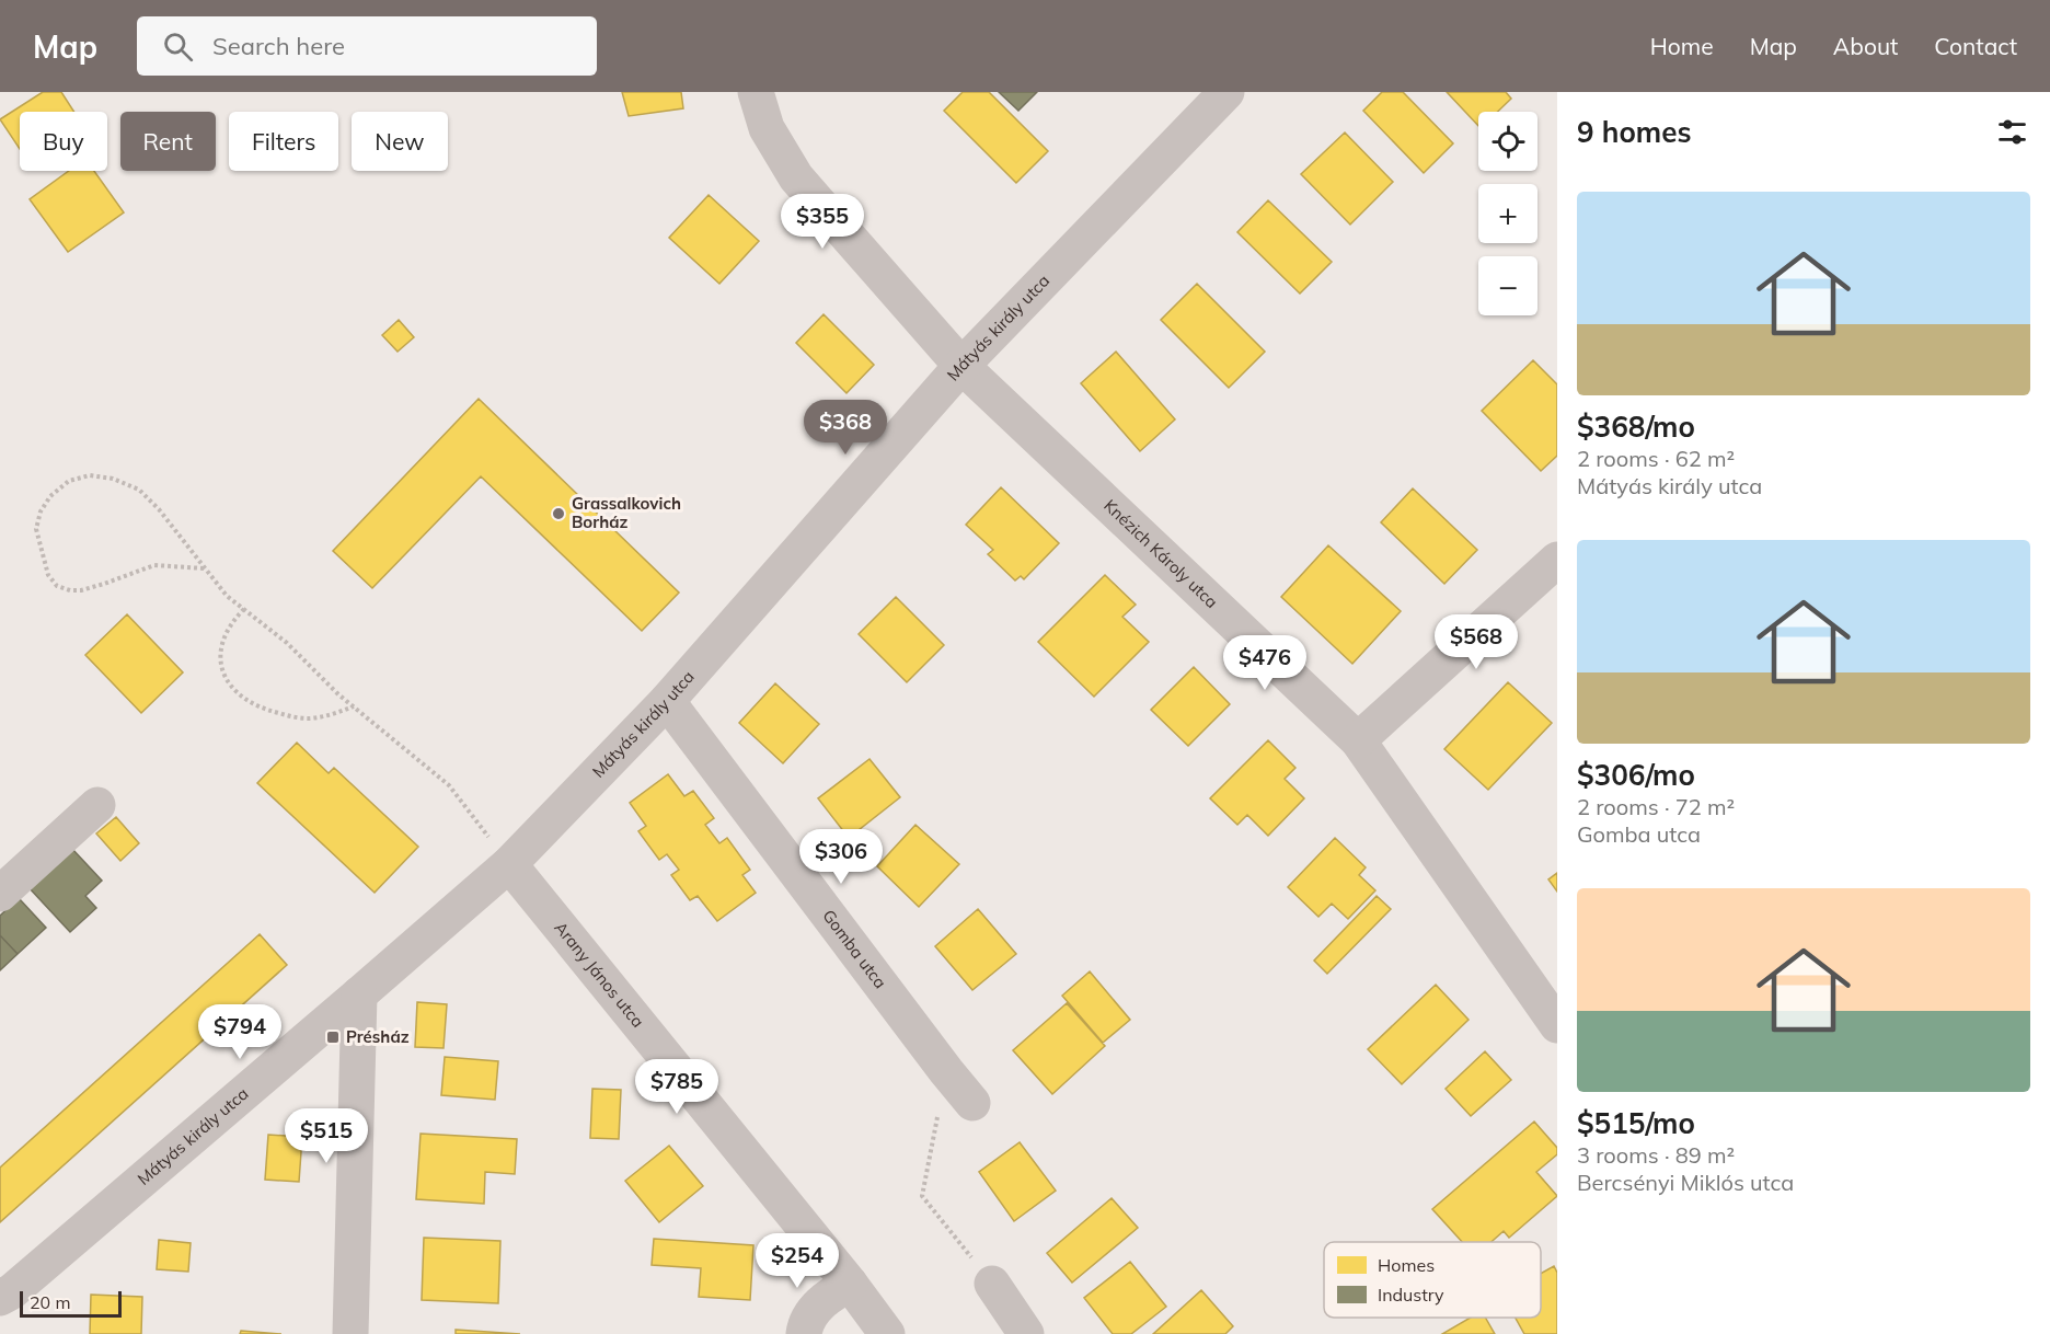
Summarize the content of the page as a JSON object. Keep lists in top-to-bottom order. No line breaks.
{"streets":{"street":["Mátyás király utca","Knézich Károly utca","Gomba utca","Arany János utca"]},"crossings":[["Mátyás király utca","Knézich Károly utca"],["Mátyás király utca","Gomba utca"],["Mátyás király utca","Arany János utca"]],"places":{"other":["Grassalkovich Borház"],"transit":["Présház"]},"legend":["Homes","Industry"],"scale_bar":"20 m","page":{"header":"Map","search":"Search here","nav":["Home","Map","About","Contact"],"heading":"9 homes","map_buttons":["+","−"],"chip":["Buy","Rent","Filters","New"],"list":[{"name":"$368/mo","note":"2 rooms · 62 m² · Mátyás király utca"},{"name":"$306/mo","note":"2 rooms · 72 m² · Gomba utca"},{"name":"$515/mo","note":"3 rooms · 89 m² · Bercsényi Miklós utca"}],"price":["$355","$368","$568","$476","$306","$794","$785","$515","$254"],"scale":"20 m"}}
